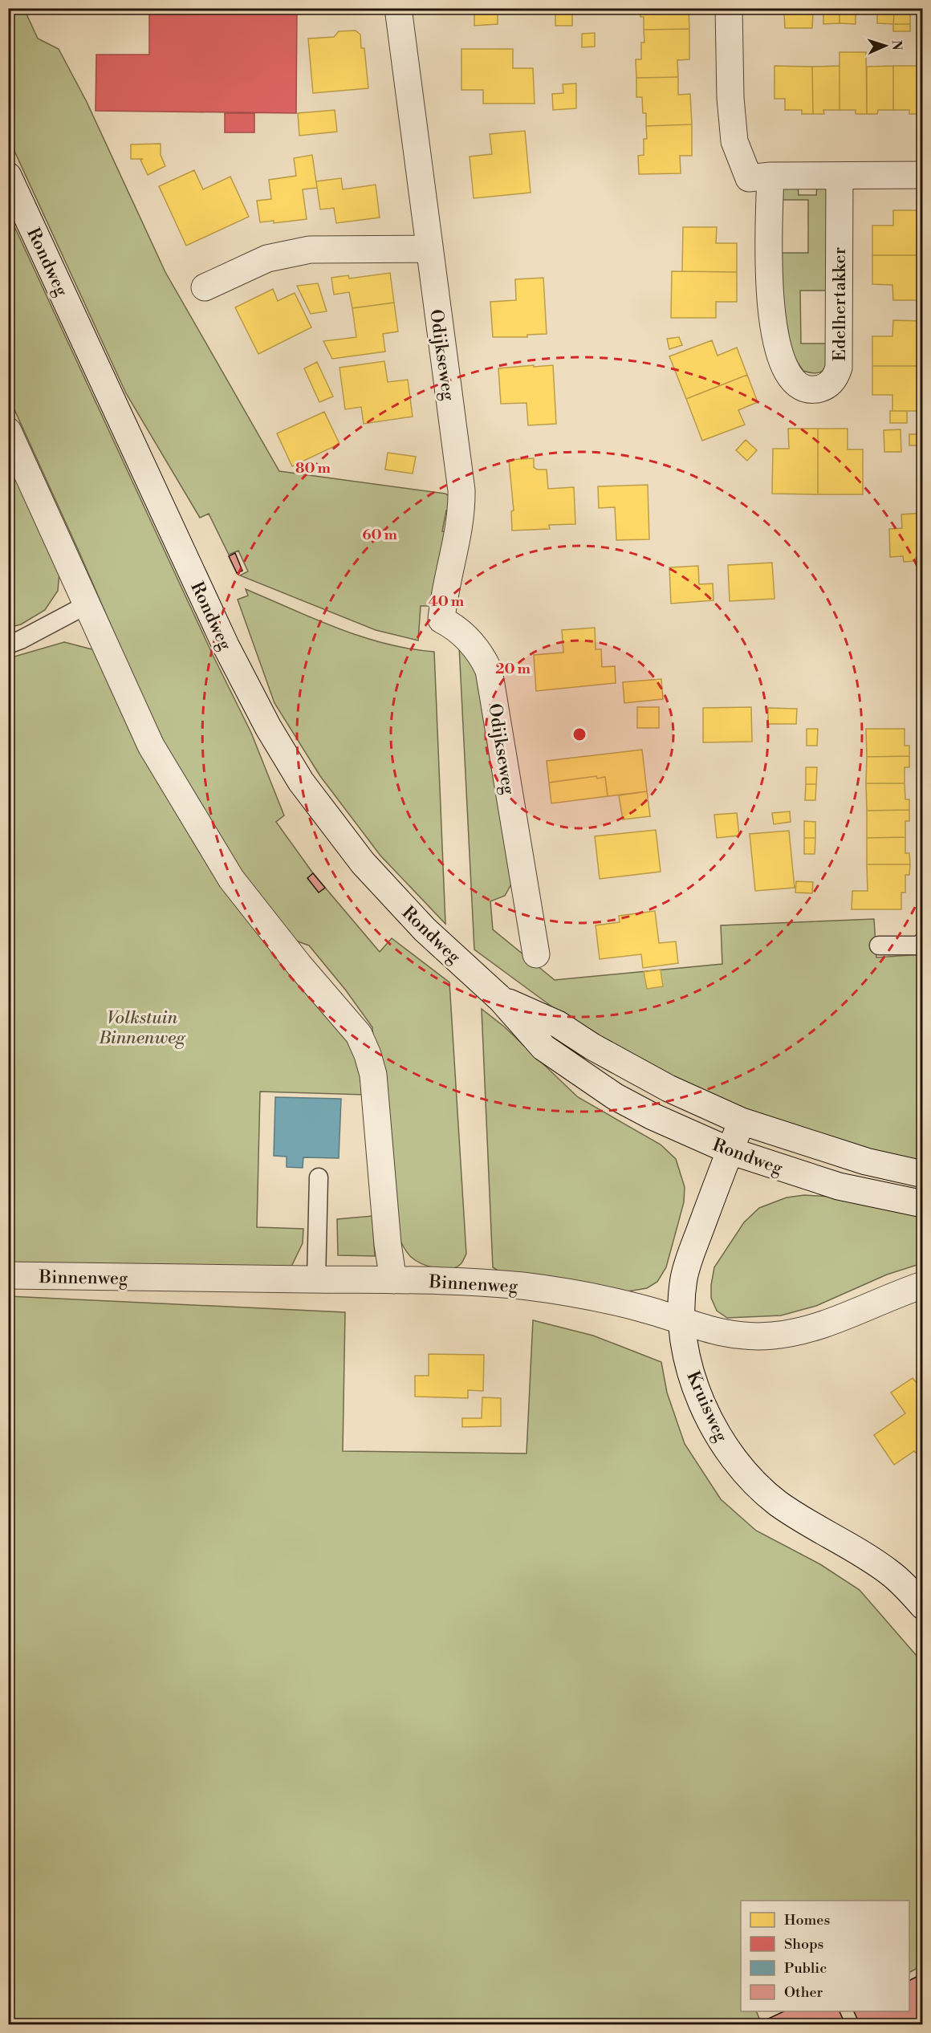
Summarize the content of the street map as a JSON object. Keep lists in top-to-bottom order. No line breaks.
{"streets":{"street":["Rondweg","Edelhertakker","Odijkseweg","Binnenweg","Kruisweg"]},"crossings":[["Rondweg","Kruisweg"],["Binnenweg","Kruisweg"]],"parks":["Volkstuin Binnenweg"],"legend":["Homes","Shops","Public","Other"],"north":"right","rings":["80 m","60 m","40 m","20 m"]}
